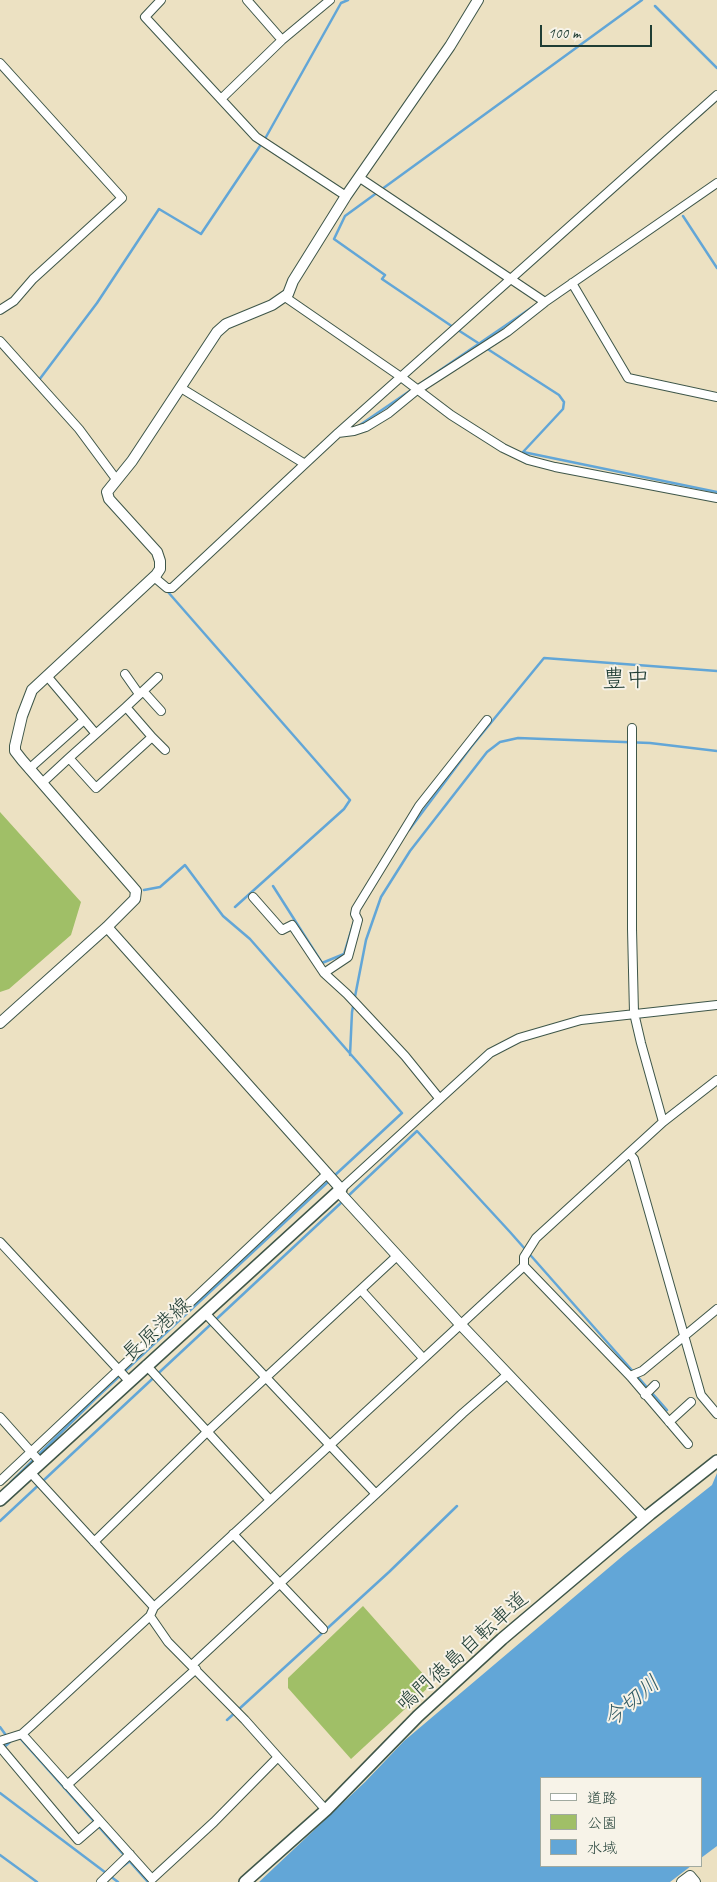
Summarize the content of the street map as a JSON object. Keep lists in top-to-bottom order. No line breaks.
{"streets":{"main road":["長原港線","鳴門徳島自転車道"]},"districts":["豊中"],"water":["今切川"],"legend":["道路","公園","水域"],"scale_bar":"100 m"}
